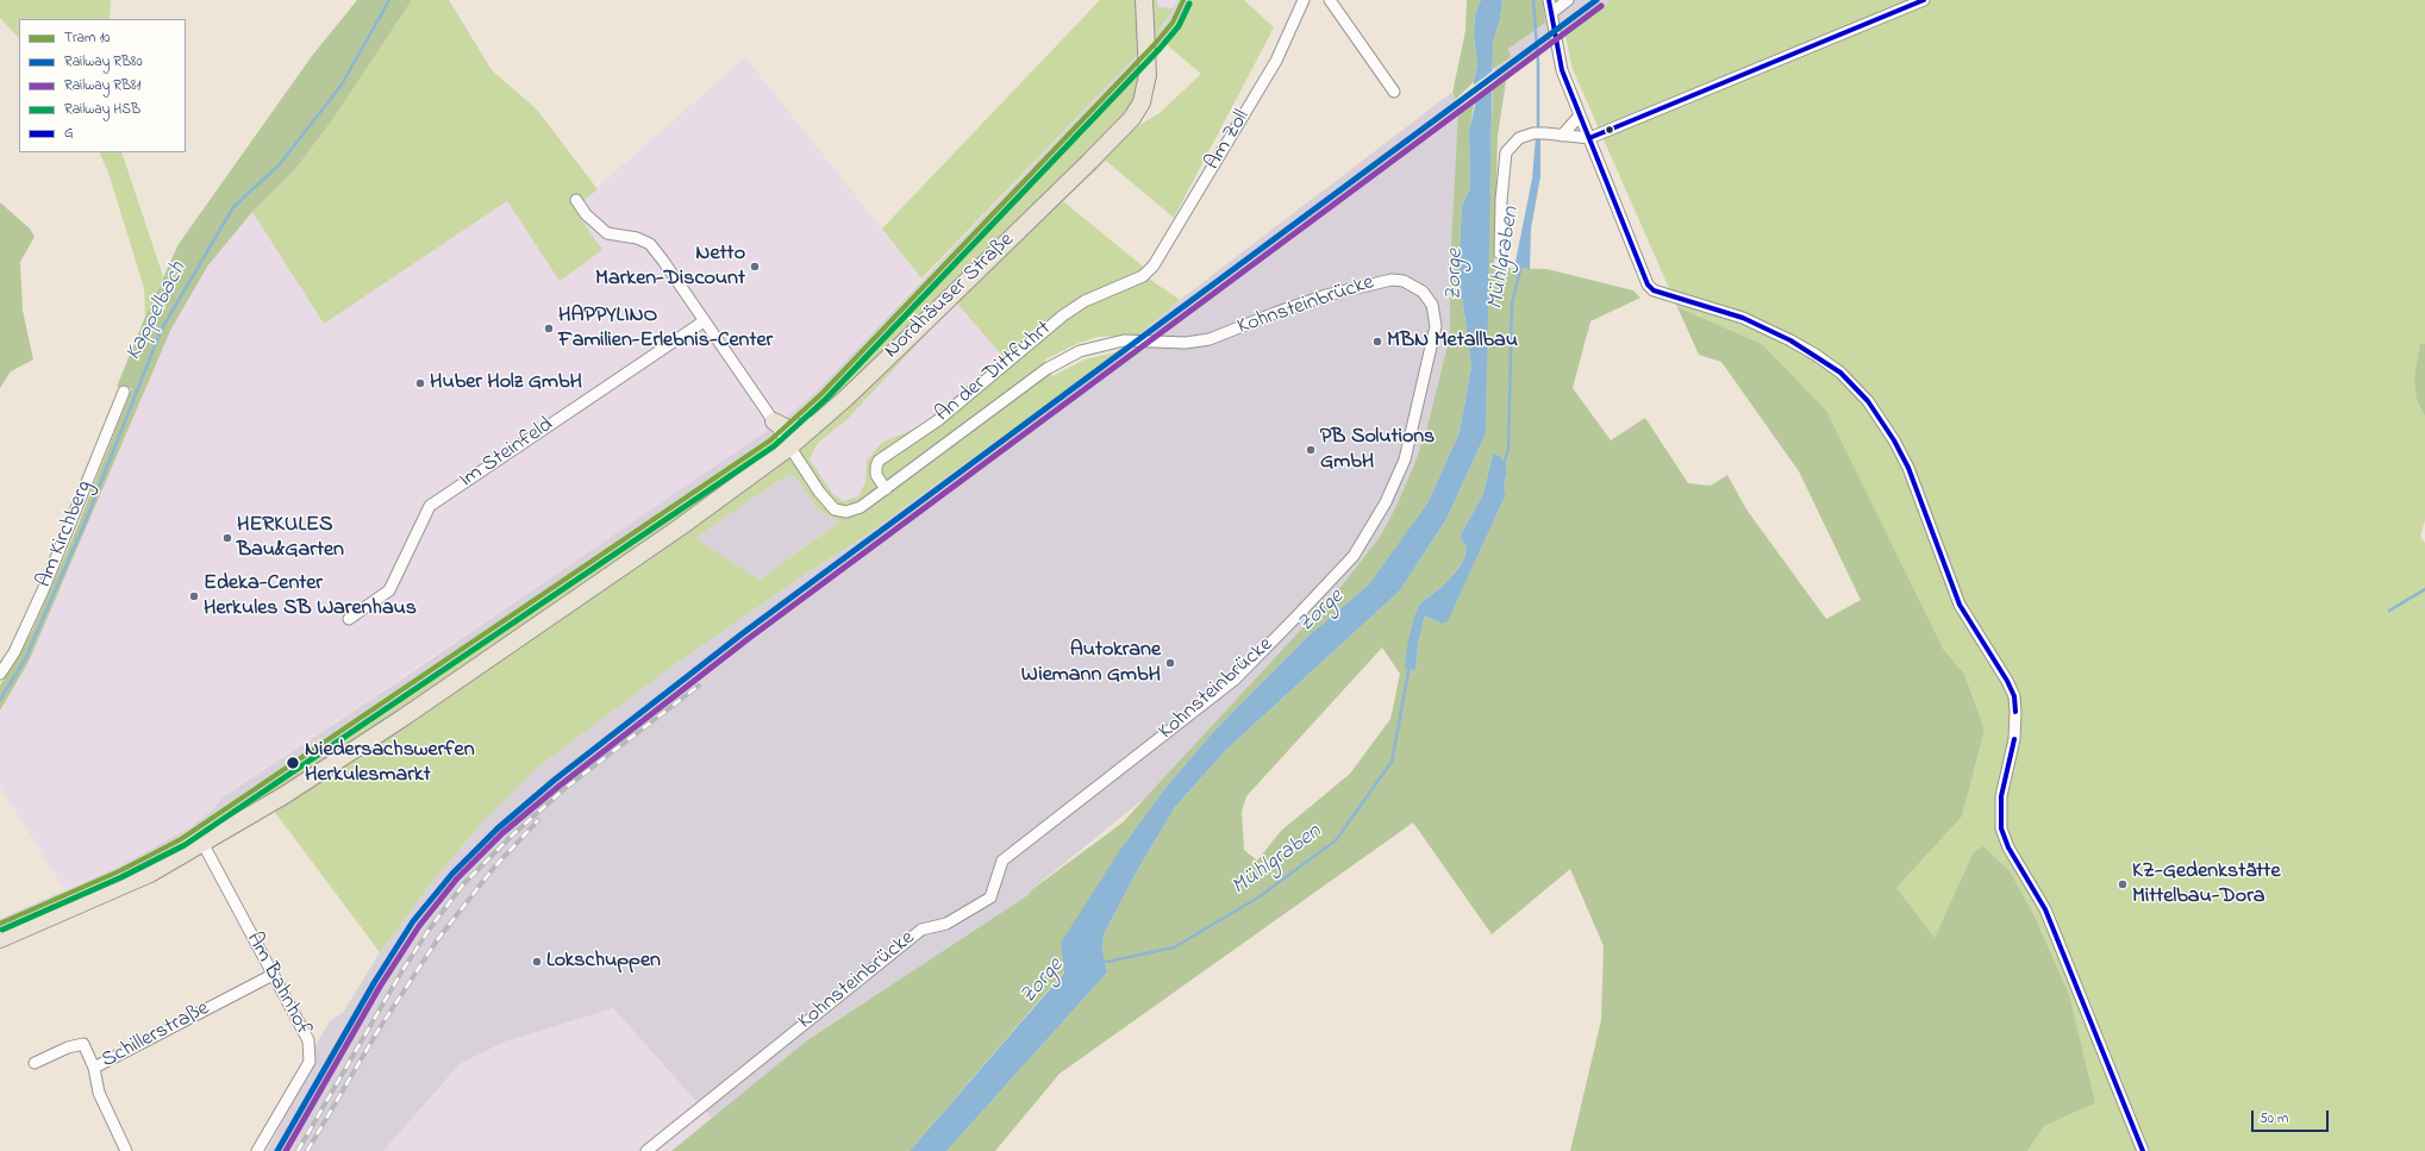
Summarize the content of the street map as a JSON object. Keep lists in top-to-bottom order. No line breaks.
{"streets":{"main road":["Nordhäuser Straße"],"street":["Am Zoll","Kohnsteinbrücke","An der Dittfuhrt","Im Steinfeld","Am Kirchberg","Am Bahnhof","Schillerstraße"]},"crossings":[["Am Zoll","An der Dittfuhrt"],["Nordhäuser Straße","Kohnsteinbrücke"],["Nordhäuser Straße","Am Bahnhof"],["Kohnsteinbrücke","An der Dittfuhrt"],["Am Bahnhof","Schillerstraße"]],"water":["Mühlgraben","Zorge","Kappelbach"],"places":["Netto Marken-Discount","HAPPYLINO Familien-Erlebnis-Center","MBN Metallbau","Huber Holz GmbH","PB Solutions GmbH","HERKULES Bau&Garten","Edeka-Center Herkules SB Warenhaus","Autokrane Wiemann GmbH","Niedersachswerfen Herkulesmarkt","KZ-Gedenkstätte Mittelbau-Dora","Lokschuppen"],"lines":["tram line 10","rail line RB80","transit line G","rail line HSB","rail line RB81"],"legend":["Tram 10","Railway RB80","Railway RB81","Railway HSB","G"],"scale_bar":"50 m"}
